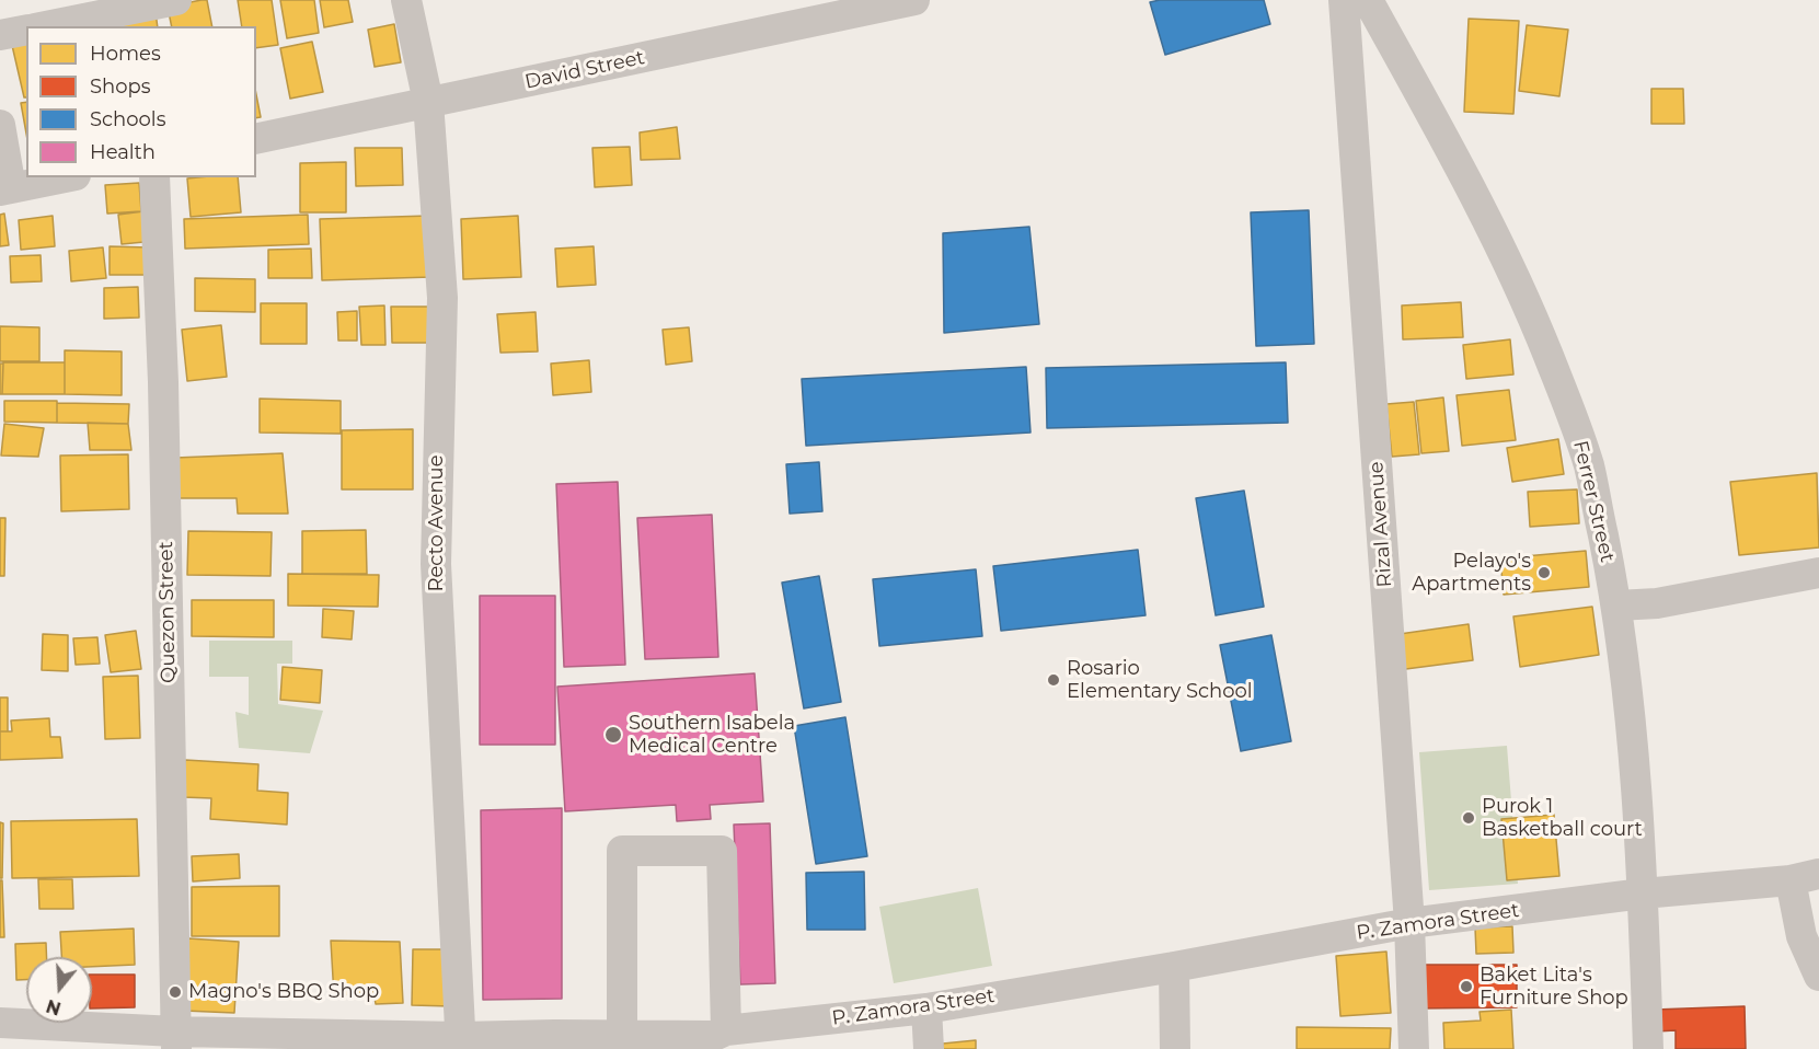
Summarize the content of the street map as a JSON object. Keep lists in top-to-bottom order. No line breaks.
{"streets":{"street":["David Street","Ferrer Street","Recto Avenue","Rizal Avenue","Quezon Street","P. Zamora Street"]},"crossings":[["David Street","Recto Avenue"],["Ferrer Street","P. Zamora Street"],["Recto Avenue","P. Zamora Street"],["Rizal Avenue","P. Zamora Street"],["Quezon Street","P. Zamora Street"]],"places":["Pelayo's Apartments","Rosario Elementary School","Southern Isabela Medical Centre","Purok 1 Basketball court","Baket Lita's Furniture Shop","Magno's BBQ Shop"],"legend":["Homes","Shops","Schools","Health"],"north":"bottom"}
